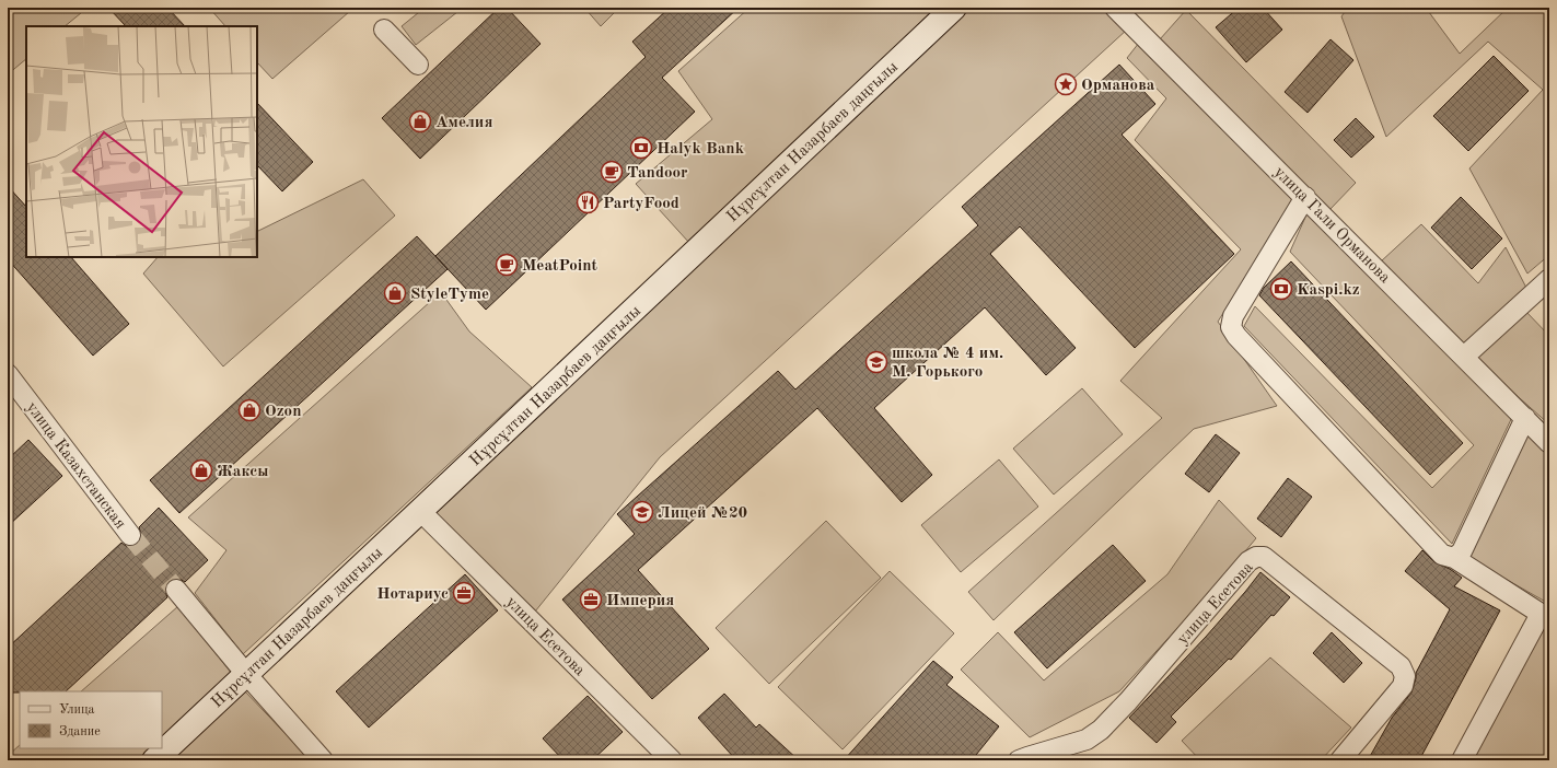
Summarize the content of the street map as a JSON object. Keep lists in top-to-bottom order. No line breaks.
{"streets":{"main road":["Нұрсұлтан Назарбаев даңғылы"],"street":["улица Гали Орманова","улица Казахстанская","улица Есетова"]},"crossings":[["Нұрсұлтан Назарбаев даңғылы","улица Есетова"]],"places":{"place":["Орманова"],"shop":["Амелия","StyleTyme","Ozon","Жаксы"],"bank":["Halyk Bank","Kaspi.kz"],"cafe":["Tandoor","MeatPoint"],"restaurant":["PartyFood"],"school or university":["школа № 4 им. М. Горького","Лицей №20"],"office":["Нотариус","Империя"]},"legend":["Улица","Здание"]}
